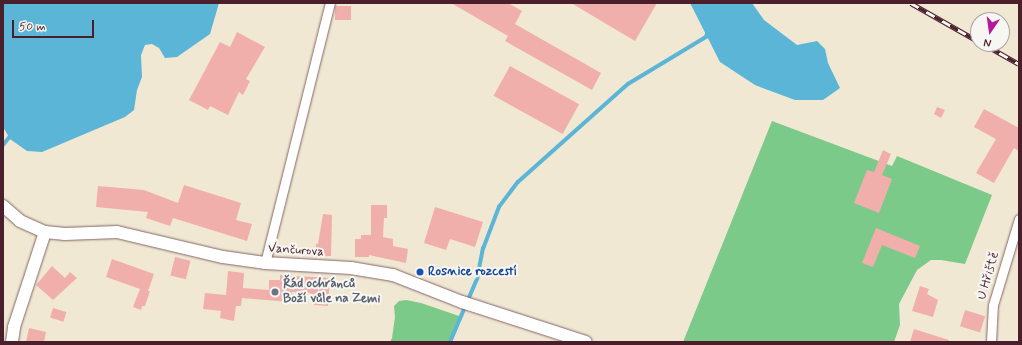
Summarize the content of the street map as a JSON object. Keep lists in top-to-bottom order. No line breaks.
{"streets":{"street":["Vančurova","U Hřiště"]},"places":["Rosnice rozcestí","Řád ochránců Boží vůle na Zemi"],"scale_bar":"50 m","north":"bottom"}
